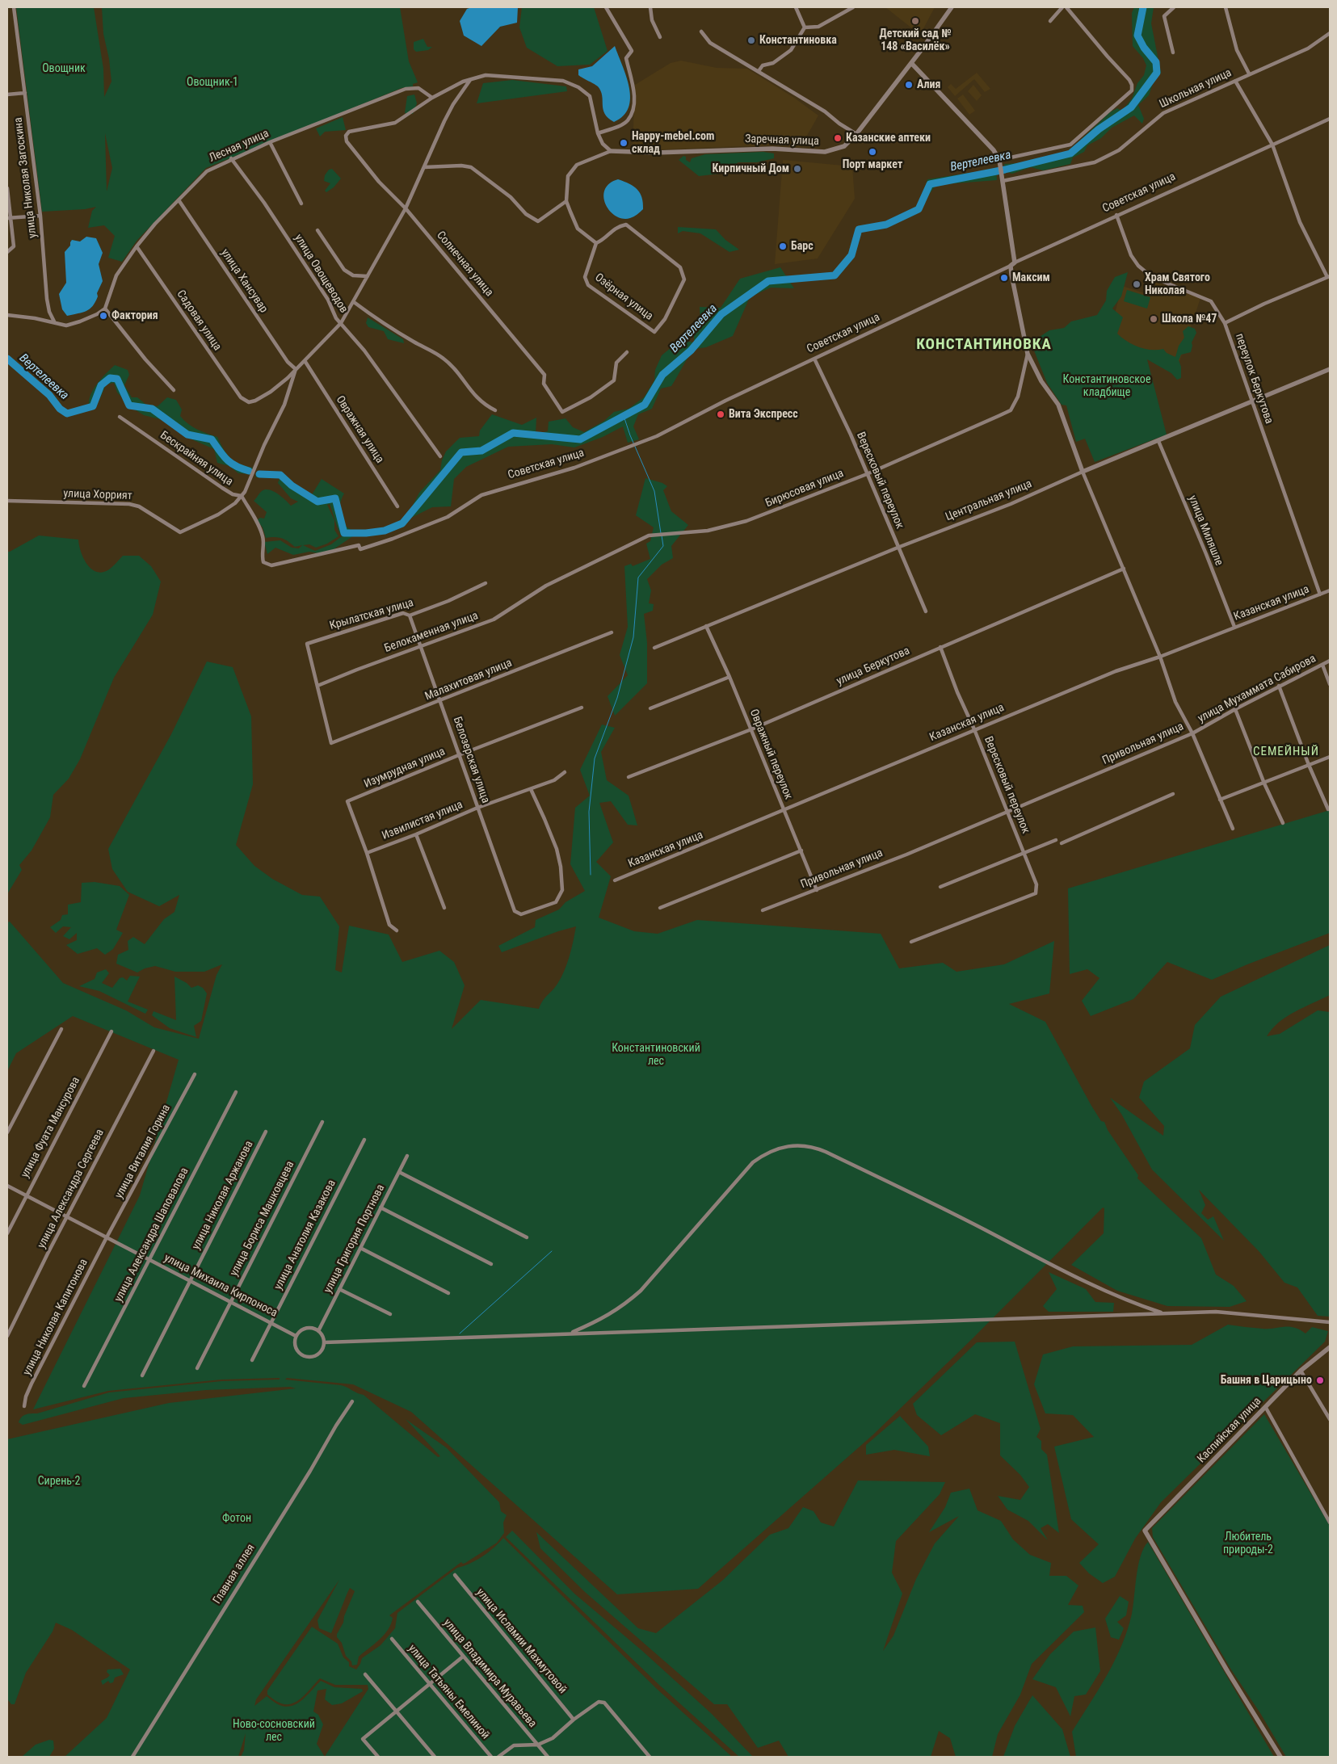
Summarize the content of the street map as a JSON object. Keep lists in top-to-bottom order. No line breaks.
{"streets":{"street":["Школьная улица","Заречная улица","Лесная улица","улица Николая Загоскина","Советская улица","Солнечная улица","улица Овощеводов","улица Хансувар","Озёрная улица","Садовая улица","переулок Беркутова","Овражная улица","Бескрайняя улица","Вересковый переулок","Бирюсовая улица","улица Хоррият","Центральная улица","улица Миляшле","Казанская улица","Крылатская улица","Белокаменная улица","улица Беркутова","Малахитовая улица","улица Мухаммата Сабирова","Привольная улица","Овражный переулок","Белозерская улица","Изумрудная улица","Извилистая улица","улица Фуата Мансурова","улица Виталия Горина","улица Александра Сергеева","улица Николая Аржанова","улица Бориса Машковцева","улица Александра Шаповалова","улица Анатолия Казакова","улица Григория Портнова","улица Михаила Кирпоноса","улица Николая Капитонова","Каспийская улица","Главная аллея","улица Исламии Махмутовой","улица Владимира Муравьева","улица Татьяны Емелиной"]},"crossings":[["Школьная улица","Привольная улица"],["Лесная улица","Солнечная улица"],["Лесная улица","улица Овощеводов"],["Лесная улица","улица Хансувар"],["Лесная улица","Садовая улица"],["Советская улица","переулок Беркутова"],["Советская улица","Бескрайняя улица"],["Советская улица","Вересковый переулок"],["Советская улица","Привольная улица"],["улица Хансувар","Садовая улица"],["переулок Беркутова","Центральная улица"],["переулок Беркутова","Казанская улица"],["Бескрайняя улица","улица Хоррият"],["Вересковый переулок","Бирюсовая улица"],["Вересковый переулок","Центральная улица"],["Вересковый переулок","Казанская улица"],["Вересковый переулок","улица Беркутова"],["Вересковый переулок","Привольная улица"],["Бирюсовая улица","Белокаменная улица"],["Бирюсовая улица","Привольная улица"],["Центральная улица","улица Миляшле"],["Центральная улица","Привольная улица"],["Центральная улица","Овражный переулок"],["улица Миляшле","Казанская улица"],["Казанская улица","Привольная улица"],["Казанская улица","Овражный переулок"],["Крылатская улица","Белокаменная улица"],["Крылатская улица","Малахитовая улица"],["Крылатская улица","Белозерская улица"],["Белокаменная улица","Малахитовая улица"],["Белокаменная улица","Белозерская улица"],["улица Беркутова","Привольная улица"],["улица Беркутова","Овражный переулок"],["Малахитовая улица","Белозерская улица"],["улица Мухаммата Сабирова","Привольная улица"],["Привольная улица","Овражный переулок"],["Белозерская улица","Изумрудная улица"],["Белозерская улица","Извилистая улица"],["Изумрудная улица","Извилистая улица"],["улица Фуата Мансурова","улица Михаила Кирпоноса"],["улица Виталия Горина","улица Михаила Кирпоноса"],["улица Виталия Горина","улица Николая Капитонова"],["улица Александра Сергеева","улица Михаила Кирпоноса"],["улица Николая Аржанова","улица Михаила Кирпоноса"],["улица Бориса Машковцева","улица Михаила Кирпоноса"],["улица Александра Шаповалова","улица Михаила Кирпоноса"],["улица Анатолия Казакова","улица Михаила Кирпоноса"],["улица Григория Портнова","улица Михаила Кирпоноса"],["улица Михаила Кирпоноса","улица Николая Капитонова"]],"districts":["КОНСТАНТИНОВКА","СЕМЕЙНЫЙ"],"water":["Вертелеевка"],"parks":["Овощник","Овощник-1","Константиновское кладбище","Константиновский лес","Сирень-2","Фотон","Любитель природы-2","Ново-сосновский лес"],"places":["Детский сад № 148 «Василёк»","Константиновка","Алия","Казанские аптеки","Happy-mebel.com склад","Порт маркет","Кирпичный Дом","Барс","Максим","Храм Святого Николая","Фактория","Школа №47","Вита Экспресс","Башня в Царицыно"]}
